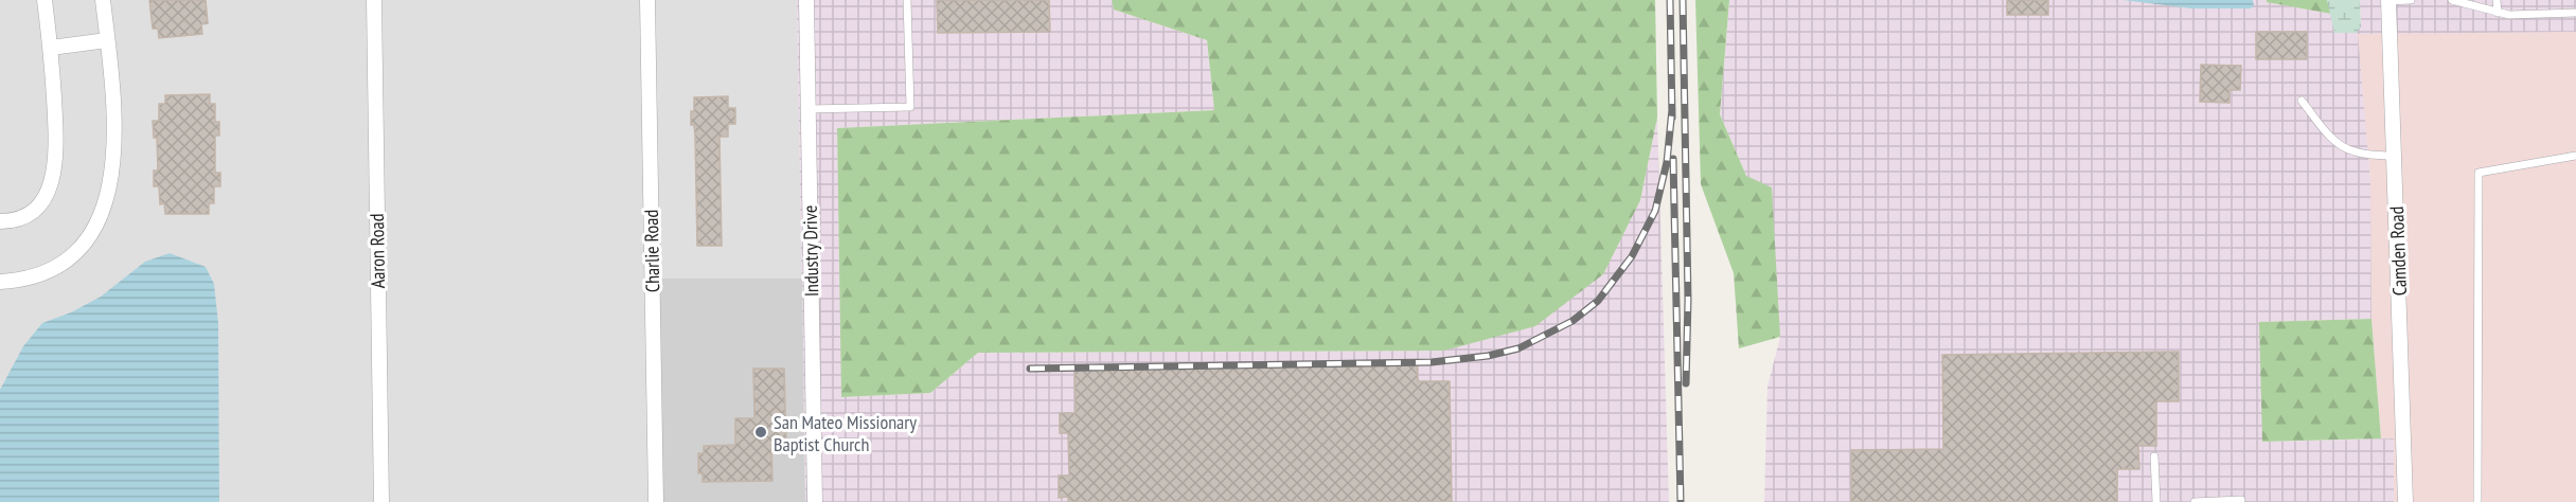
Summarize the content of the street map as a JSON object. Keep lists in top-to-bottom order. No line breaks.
{"streets":{"street":["Aaron Road","Charlie Road","Industry Drive","Camden Road"]},"places":["San Mateo Missionary Baptist Church"]}
